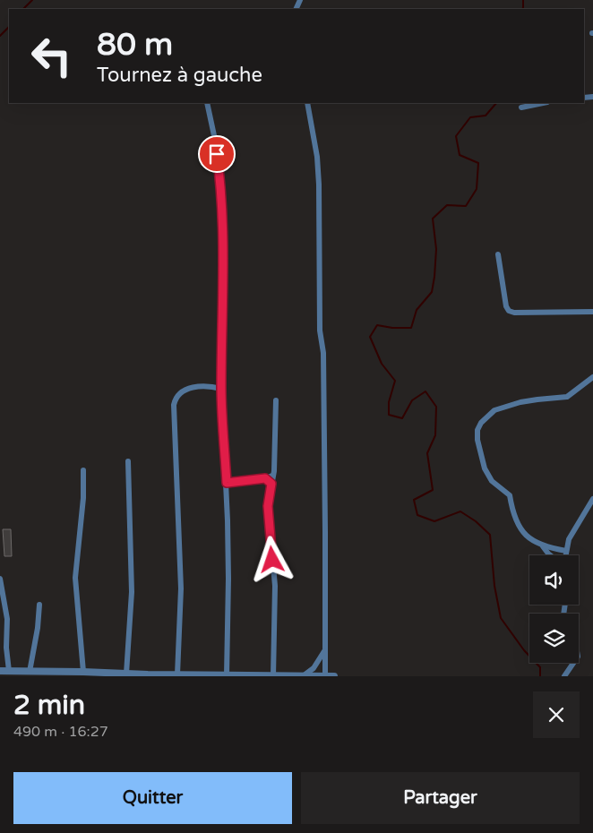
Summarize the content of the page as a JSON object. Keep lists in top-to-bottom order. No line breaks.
{"page":{"turn":["80 m","Tournez à gauche"],"heading":["2 min","490 m · 16:27"],"buttons":["Quitter","Partager"]}}
